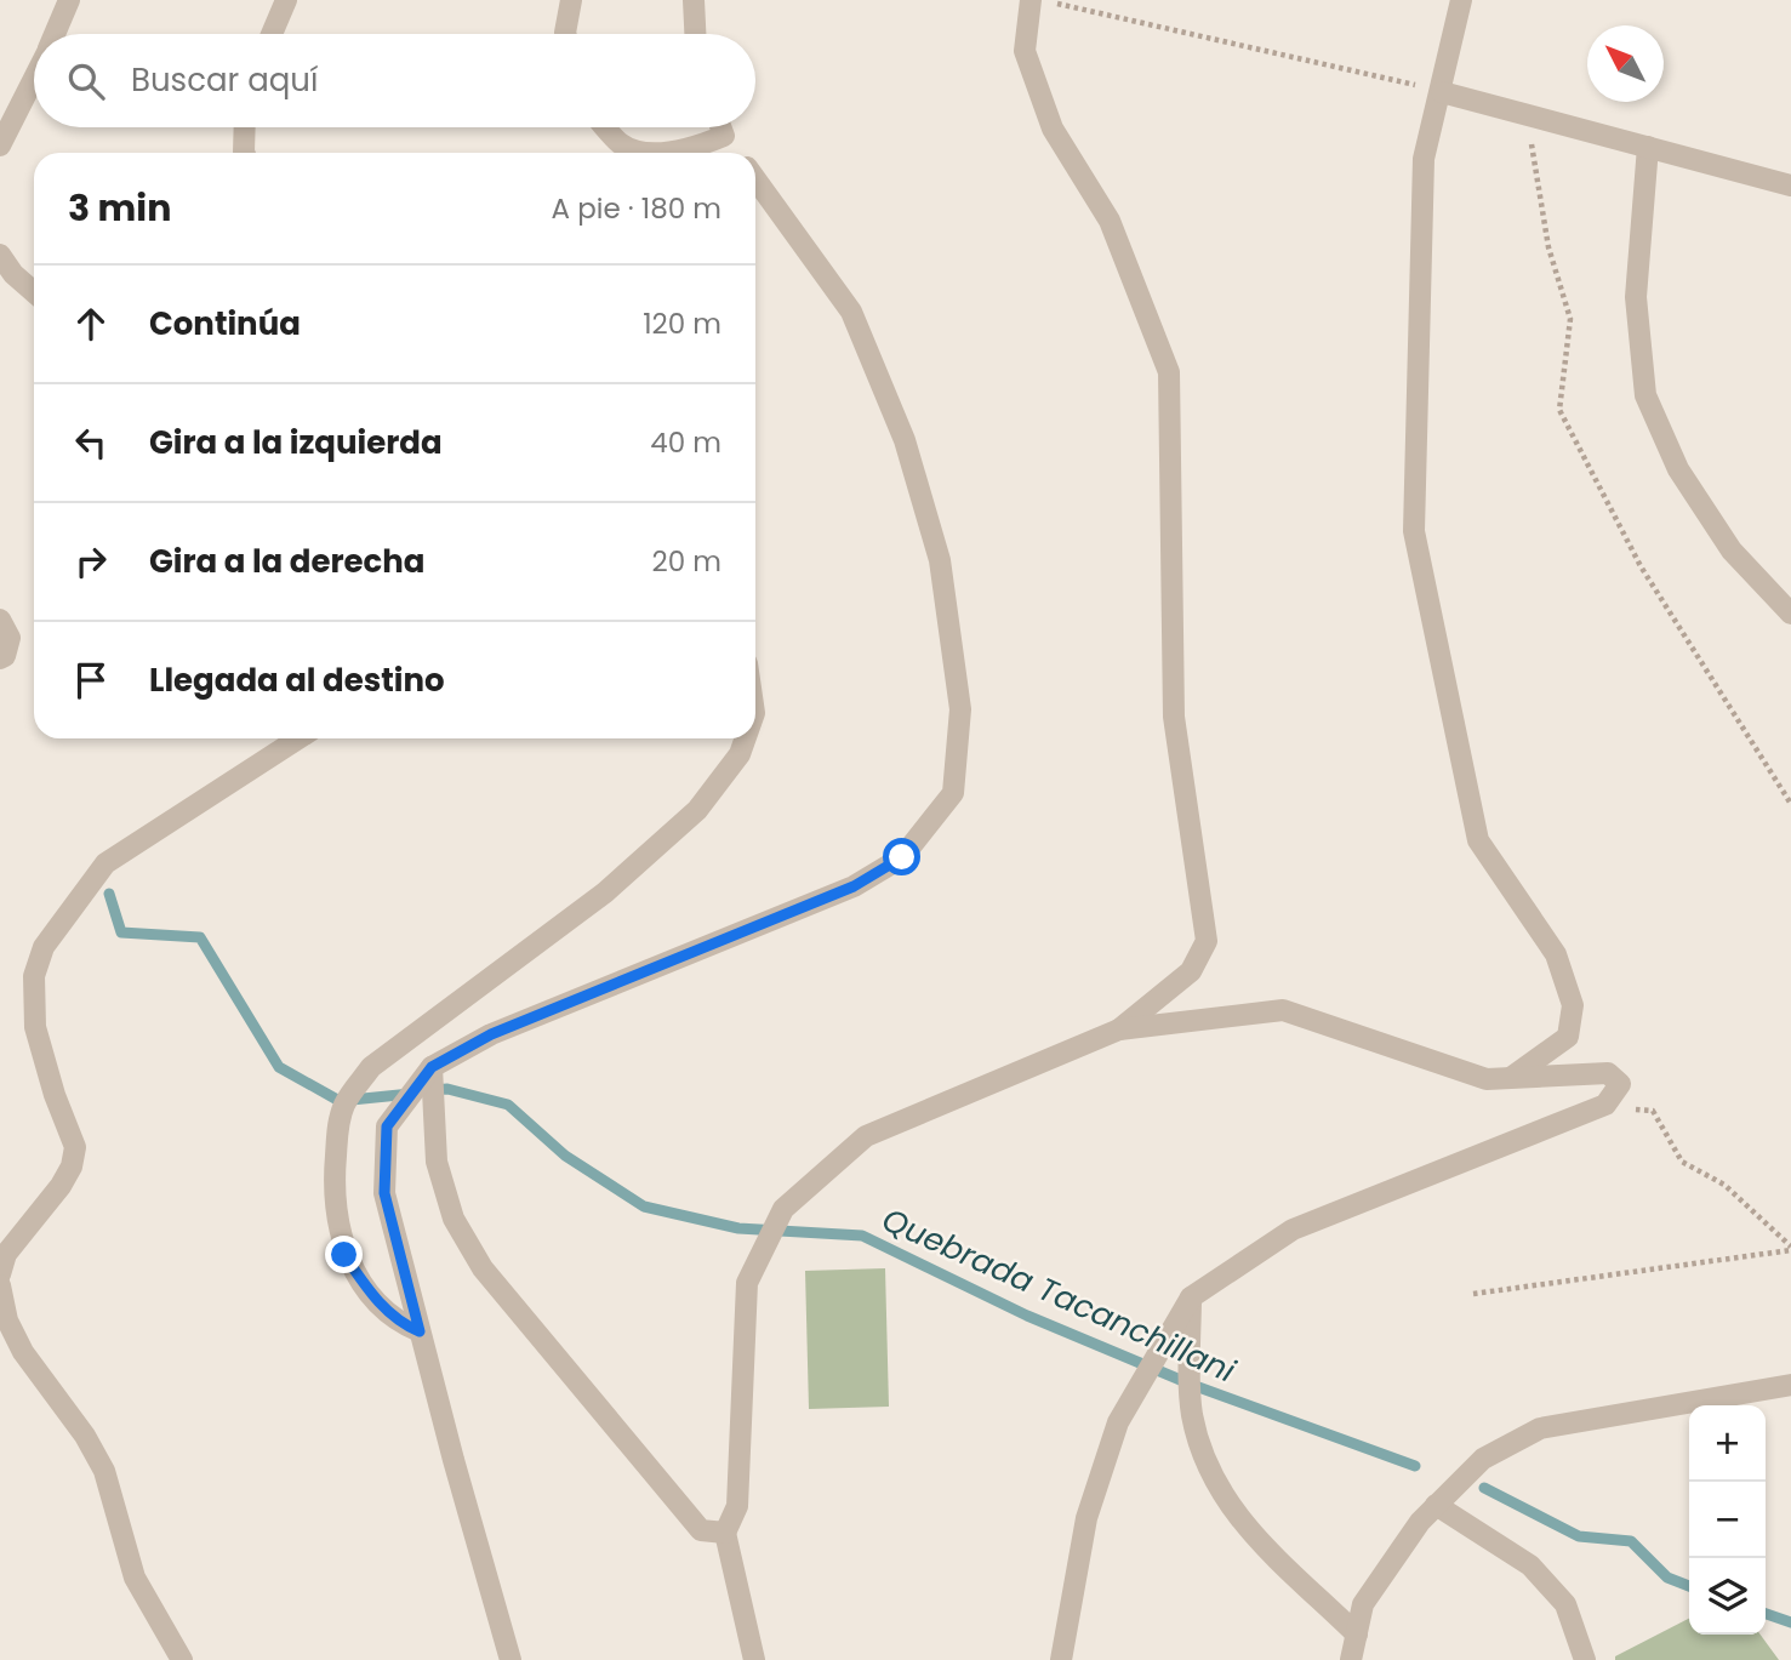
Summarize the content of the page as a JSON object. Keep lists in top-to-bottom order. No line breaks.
{"water":["Quebrada Tacanchillani"],"north":"top left","page":{"search":"Buscar aquí","heading":["3 min","A pie · 180 m"],"list":[["Continúa","120 m"],["Gira a la izquierda","40 m"],["Gira a la derecha","20 m"],"Llegada al destino"],"map_buttons":["+","−"]}}
